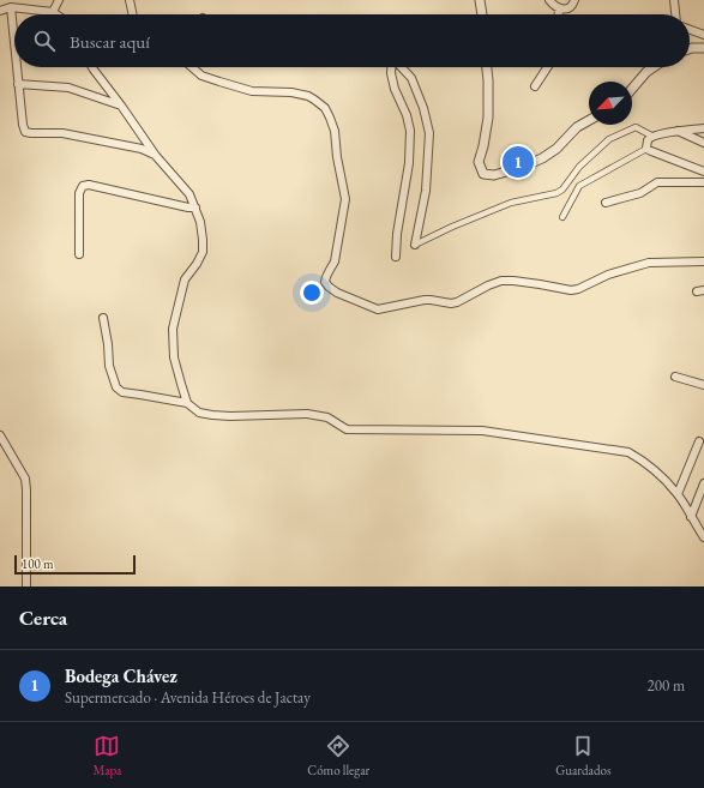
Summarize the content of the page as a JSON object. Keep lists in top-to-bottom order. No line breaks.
{"scale_bar":"100 m","north":"bottom left","page":{"search":"Buscar aquí","pins":"1","scale":"100 m","heading":"Cerca","list":[{"mark":"1","name":"Bodega Chávez","note":"Supermercado · Avenida Héroes de Jactay","value":"200 m"}],"nav":["Mapa","Cómo llegar","Guardados"]}}
